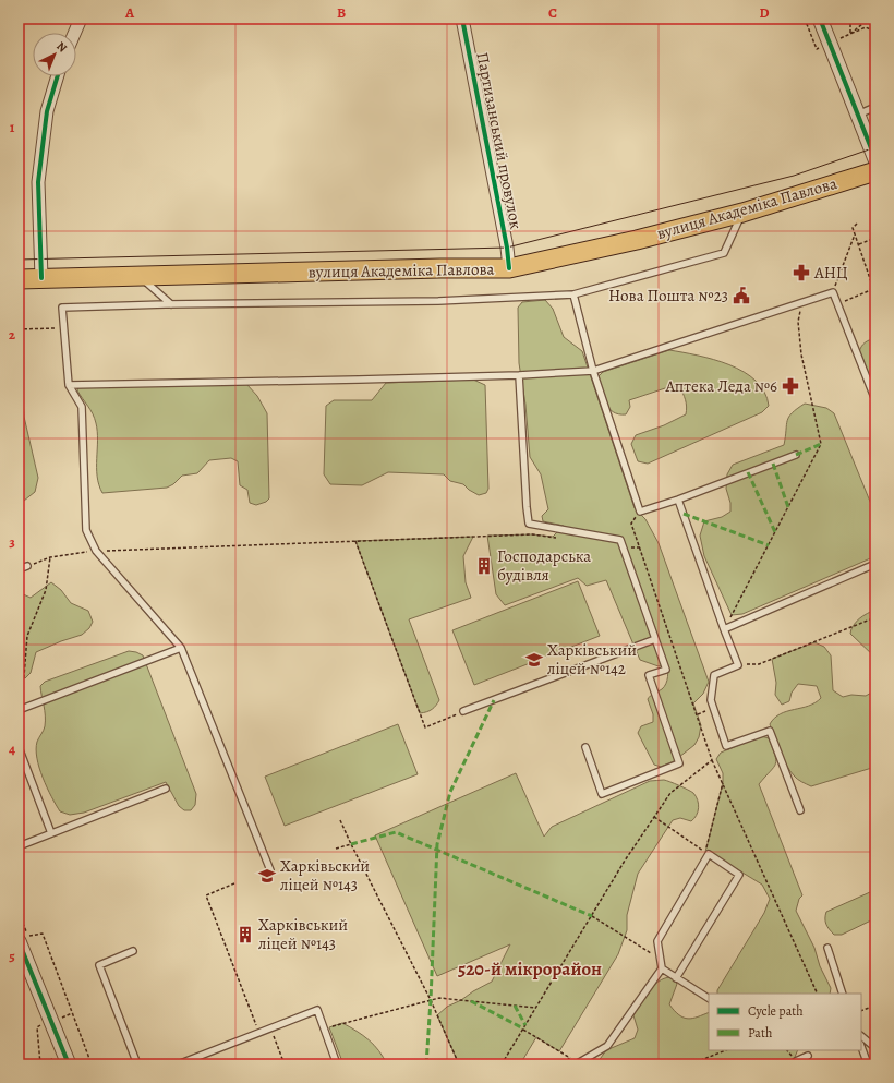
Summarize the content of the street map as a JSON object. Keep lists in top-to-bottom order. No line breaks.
{"streets":{"main road":["вулиця Академіка Павлова"],"street":["Партизанський провулок"]},"crossings":[["Партизанський провулок","вулиця Академіка Павлова"]],"districts":["520-й мікрорайон"],"places":{"pharmacy":["АНЦ","Аптека Леда №6"],"public building":["Нова Пошта №23"],"building":["Господарська будівля","Харківський ліцей №143"],"school or university":["Харківський ліцей №142","Харківьский ліцей №143"]},"legend":["Cycle path","Path"],"north":"top right","grid":{"columns":["A","B","C","D"],"rows":["1","2","3","4","5"]}}
